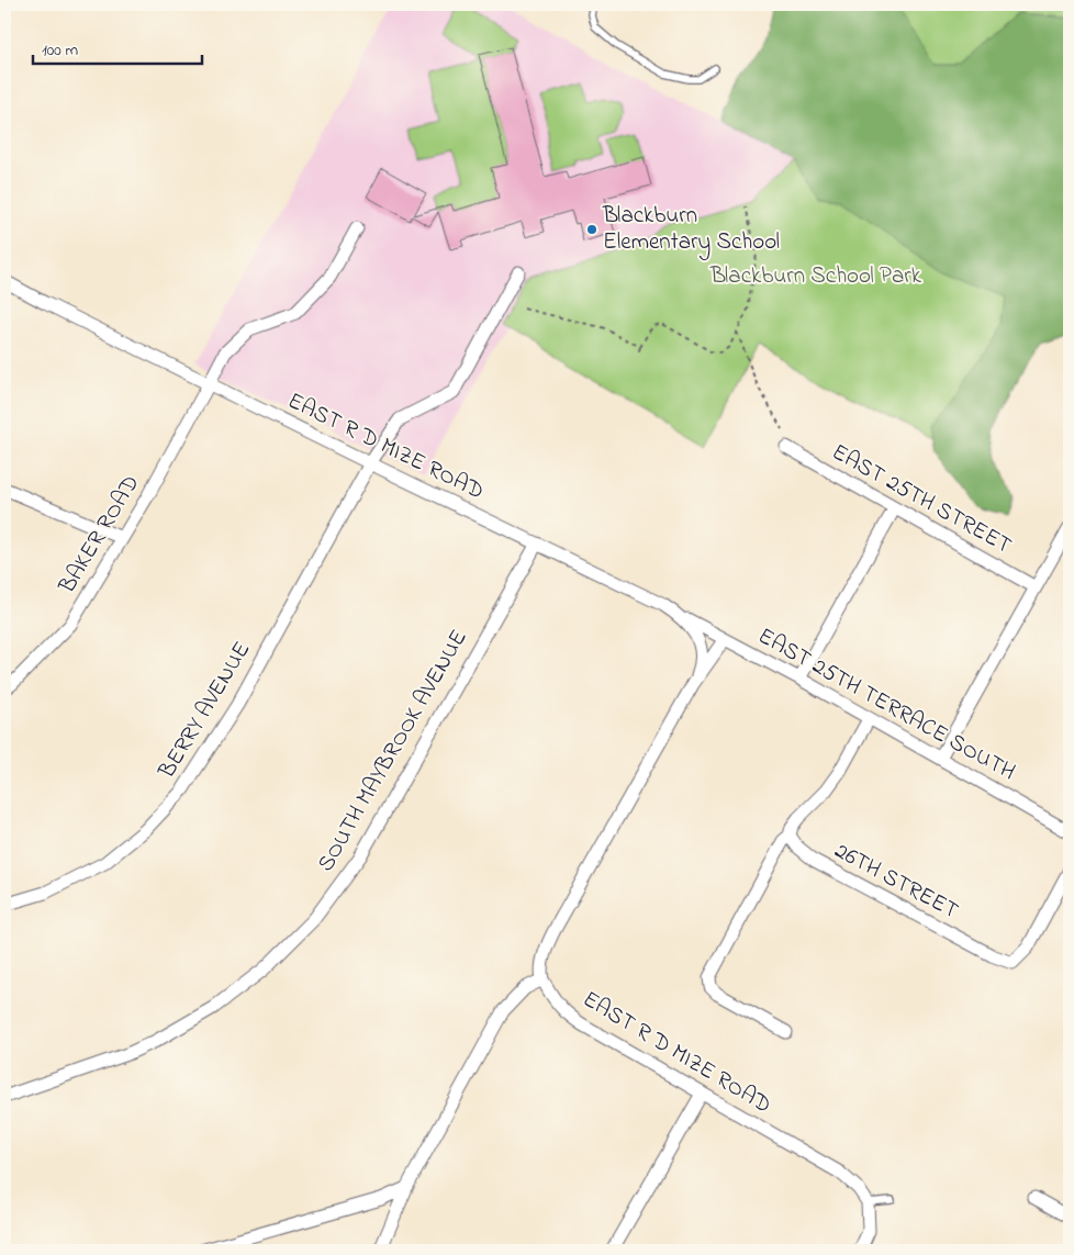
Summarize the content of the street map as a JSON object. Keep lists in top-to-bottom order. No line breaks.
{"streets":{"street":["EAST R D MIZE ROAD","EAST 25TH STREET","BAKER ROAD","EAST 25TH TERRACE SOUTH","BERRY AVENUE","SOUTH MAYBROOK AVENUE","26TH STREET"]},"crossings":[["EAST R D MIZE ROAD","BAKER ROAD"],["EAST R D MIZE ROAD","EAST 25TH TERRACE SOUTH"],["EAST R D MIZE ROAD","BERRY AVENUE"],["EAST R D MIZE ROAD","SOUTH MAYBROOK AVENUE"]],"parks":["Blackburn School Park"],"places":["Blackburn Elementary School"],"scale_bar":"100 m"}
